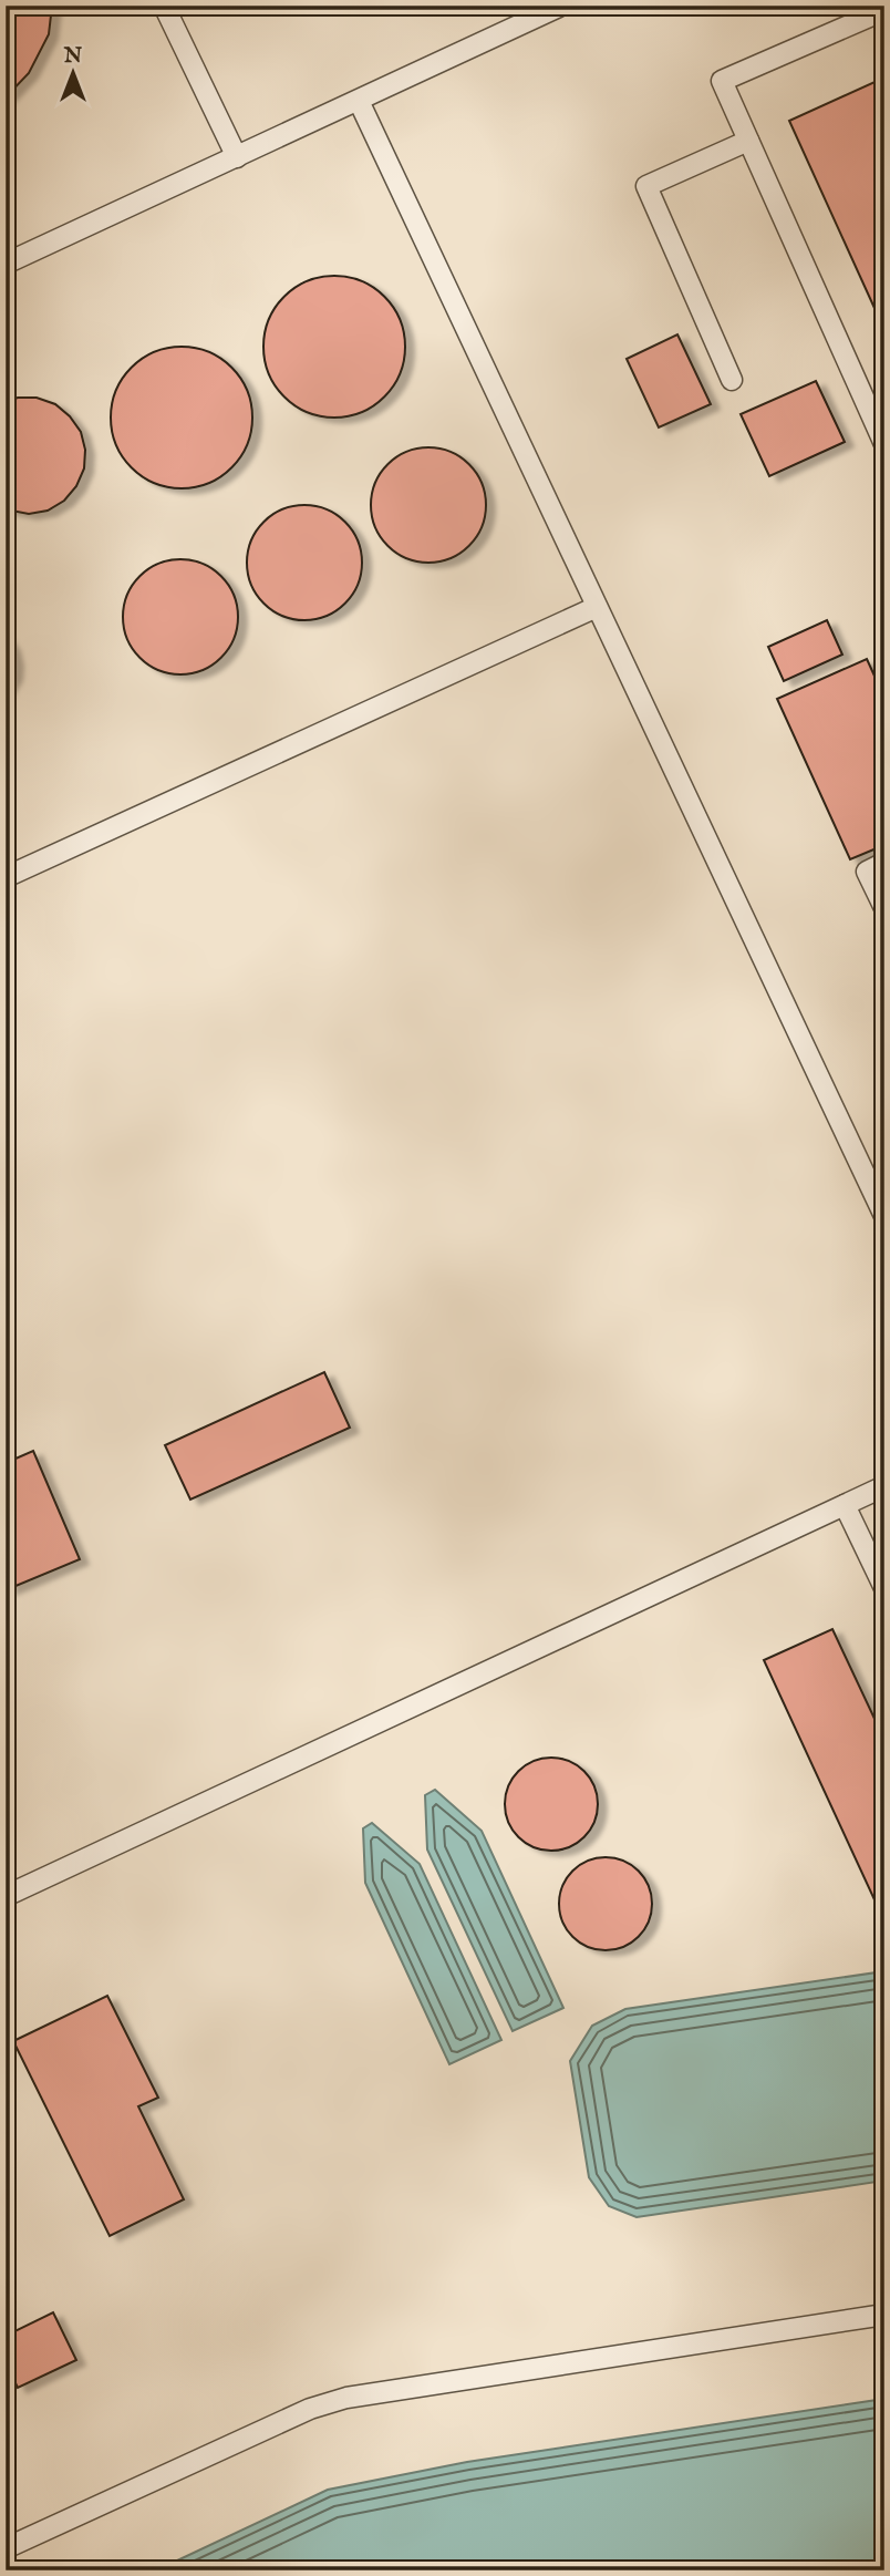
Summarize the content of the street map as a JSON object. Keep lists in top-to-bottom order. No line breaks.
{"north":"top"}
